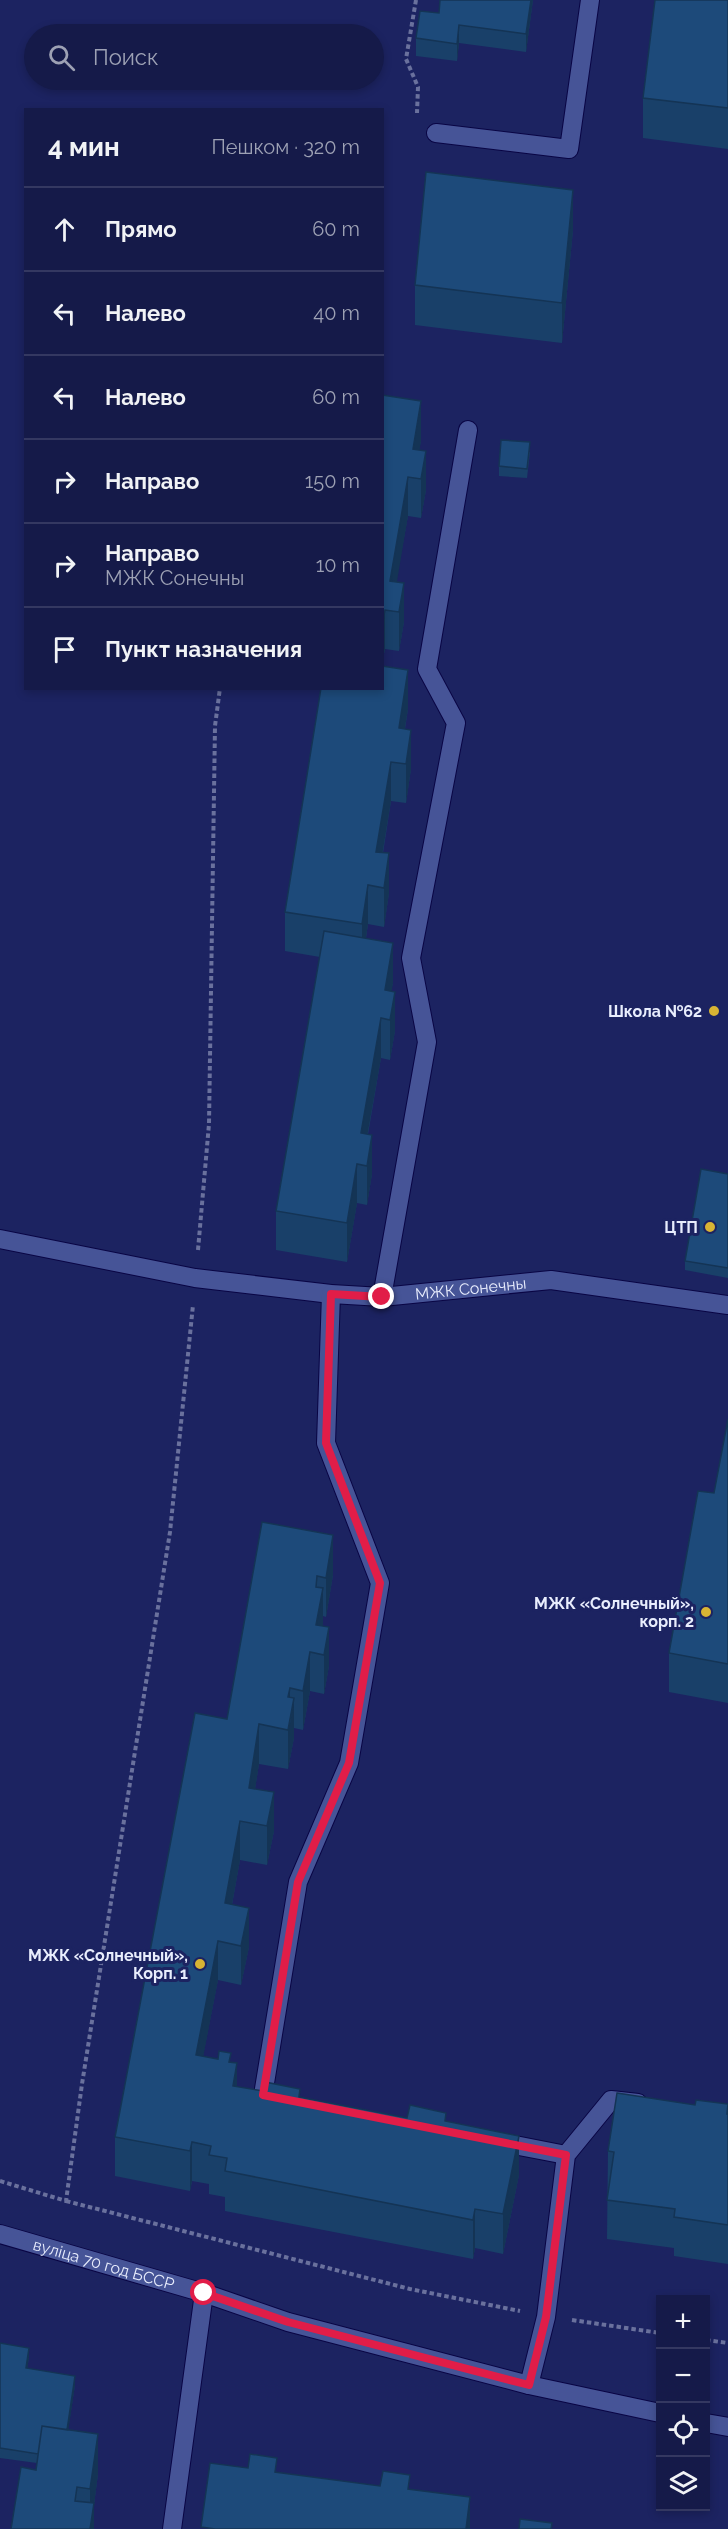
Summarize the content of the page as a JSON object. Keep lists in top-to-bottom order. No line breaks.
{"streets":{"street":["МЖК Сонечны","вуліца 70 год БССР"]},"places":["Школа №62","ЦТП","МЖК «Солнечный», корп. 2","МЖК «Солнечный», Корп. 1"],"page":{"search":"Поиск","heading":["4 мин","Пешком · 320 m"],"list":[["Прямо","60 m"],["Налево","40 m"],["Налево","60 m"],["Направо","150 m"],["Направо","МЖК Сонечны","10 m"],"Пункт назначения"],"map_buttons":["+","−"]}}
